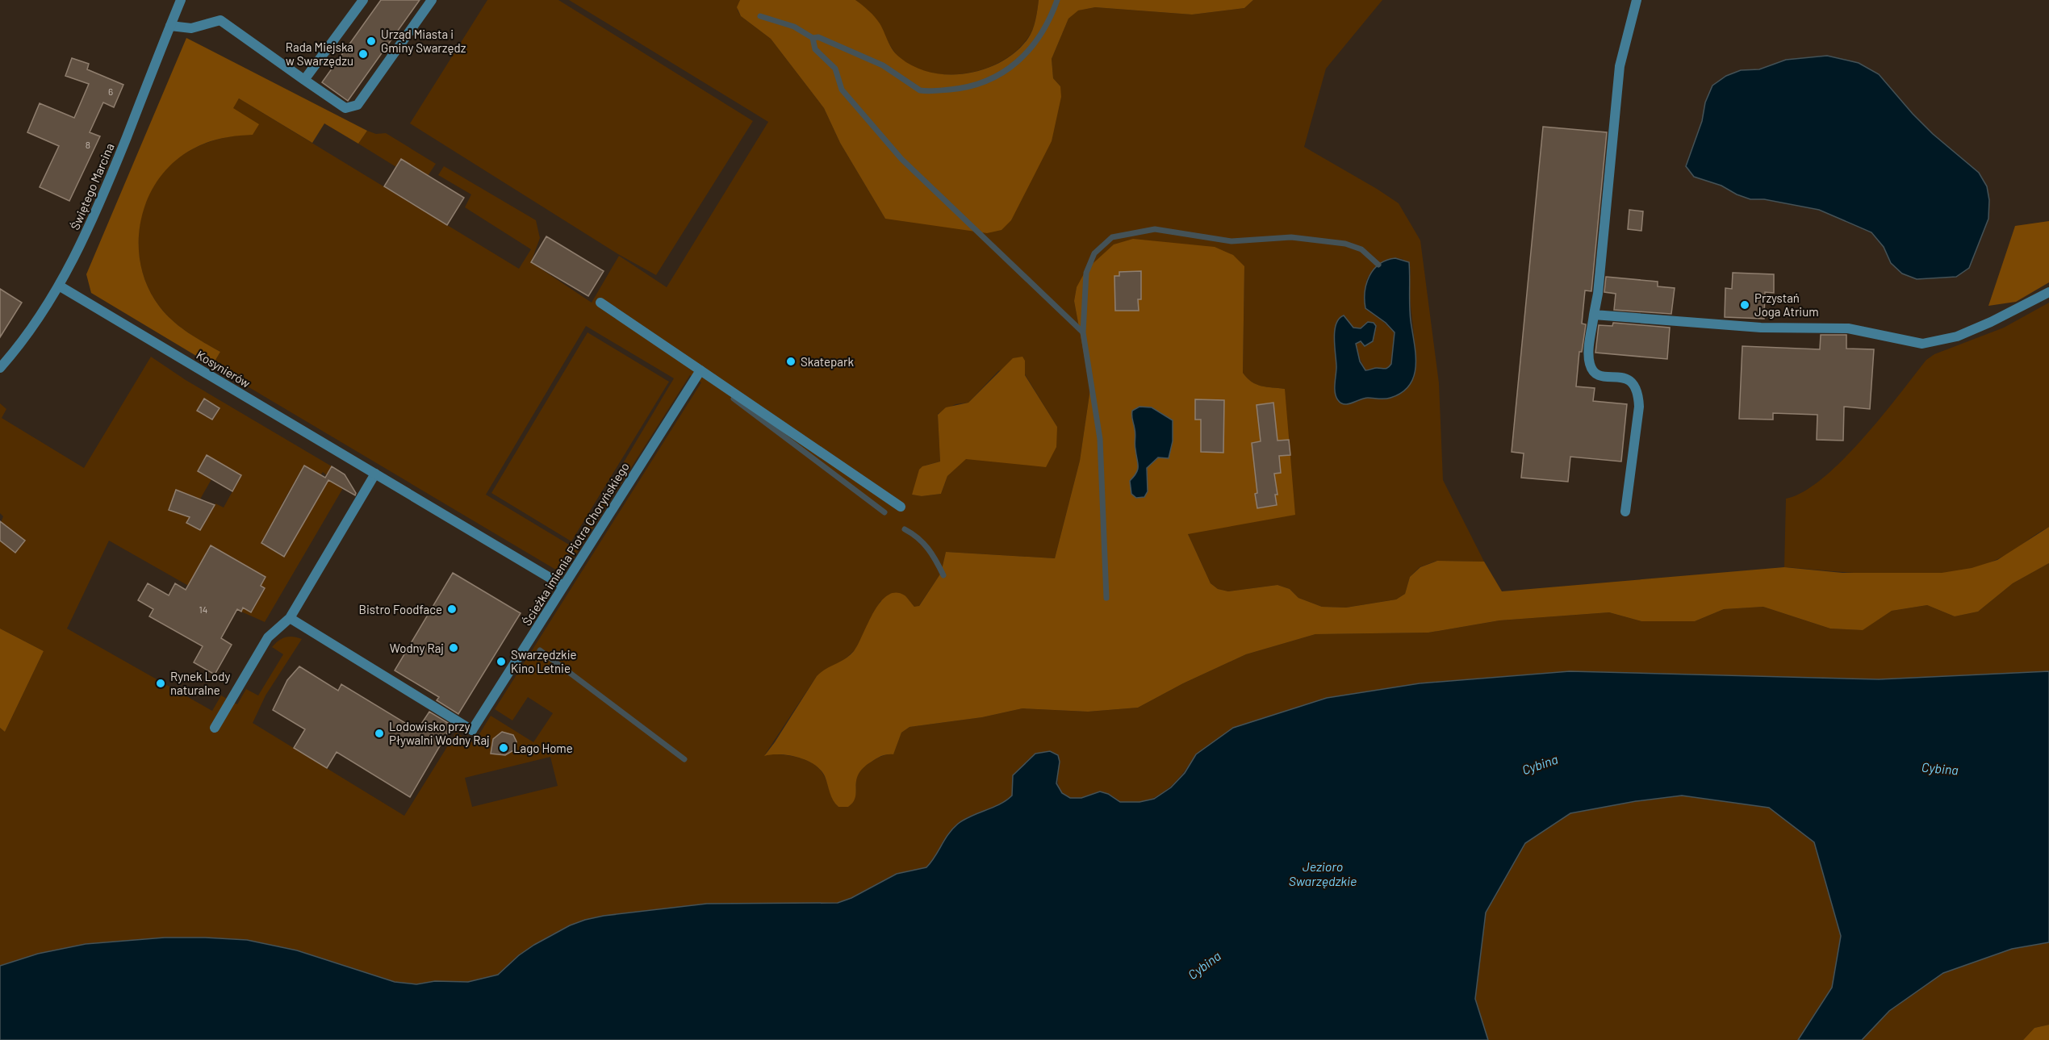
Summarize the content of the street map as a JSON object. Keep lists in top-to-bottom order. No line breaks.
{"streets":{"street":["Świętego Marcina","Kosynierów","Ścieżka imienia Piotra Choryńskiego"]},"crossings":[["Świętego Marcina","Kosynierów"],["Kosynierów","Ścieżka imienia Piotra Choryńskiego"]],"water":["Cybina","Jezioro Swarzędzkie"],"places":["Urząd Miasta i Gminy Swarzędz","Rada Miejska w Swarzędzu","Przystań Joga Atrium","Skatepark","Bistro Foodface","Wodny Raj","Swarzędzkie Kino Letnie","Rynek Lody naturalne","Lodowisko przy Pływalni Wodny Raj","Lago Home"],"house_numbers":["6","8","14"]}
